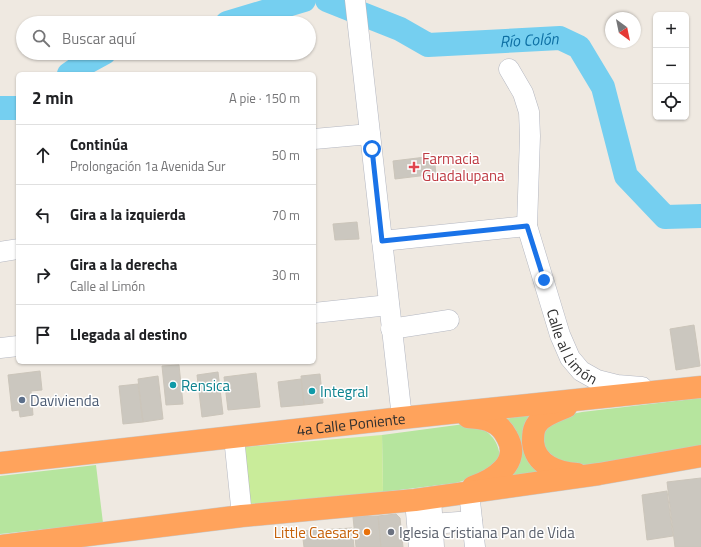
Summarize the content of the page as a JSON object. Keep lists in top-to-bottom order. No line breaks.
{"streets":{"highway":["4a Calle Poniente"],"street":["Calle al Limón"]},"crossings":[["Calle al Limón","4a Calle Poniente"]],"water":["Río Colón"],"places":{"health":["Farmacia Guadalupana"],"other":["Rensica","Integral","Davivienda","Little Caesars","Iglesia Cristiana Pan de Vida"]},"north":"bottom right","page":{"map_buttons":["+","−"],"search":"Buscar aquí","heading":["2 min","A pie · 150 m"],"list":[["Continúa","Prolongación 1a Avenida Sur","50 m"],["Gira a la izquierda","70 m"],["Gira a la derecha","Calle al Limón","30 m"],"Llegada al destino"]}}
